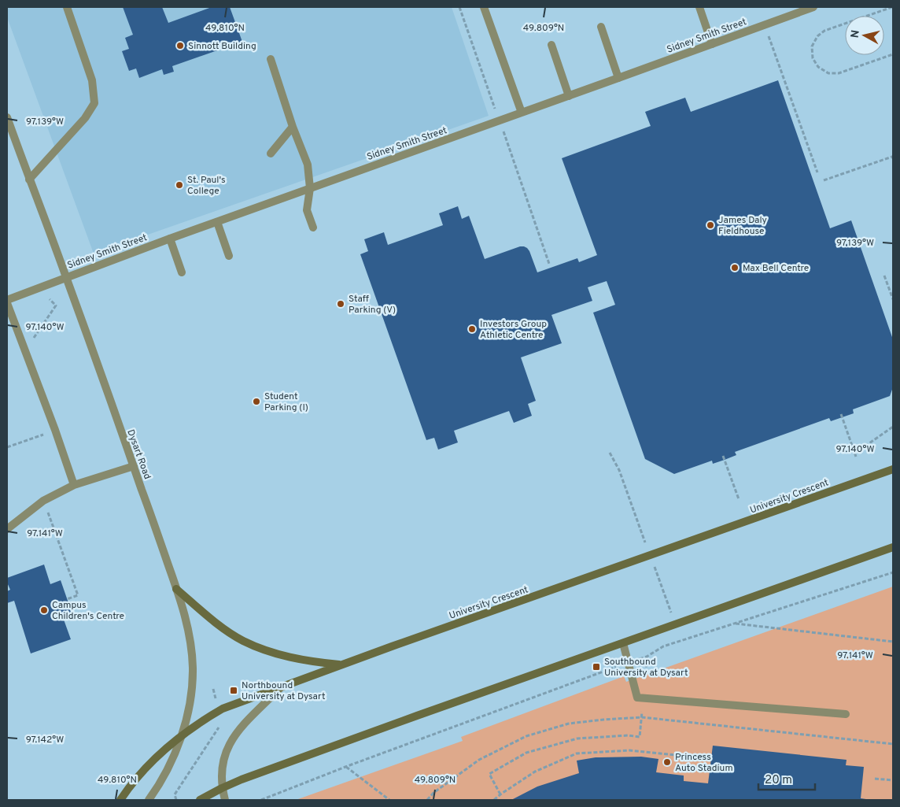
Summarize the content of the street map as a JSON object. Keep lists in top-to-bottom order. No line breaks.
{"streets":{"main road":["University Crescent"],"street":["Sidney Smith Street","Dysart Road"]},"crossings":[["Sidney Smith Street","Dysart Road"],["Dysart Road","University Crescent"]],"places":{"other":["Sinnott Building","St. Paul's College","James Daly Fieldhouse","Max Bell Centre","Staff Parking (V)","Investors Group Athletic Centre","Student Parking (I)","Campus Children's Centre","Princess Auto Stadium"],"transit":["Southbound University at Dysart","Northbound University at Dysart"]},"scale_bar":"20 m","north":"left","coordinates":["49.810°N","49.809°N","97.139°W","97.140°W","97.141°W","97.142°W"]}
